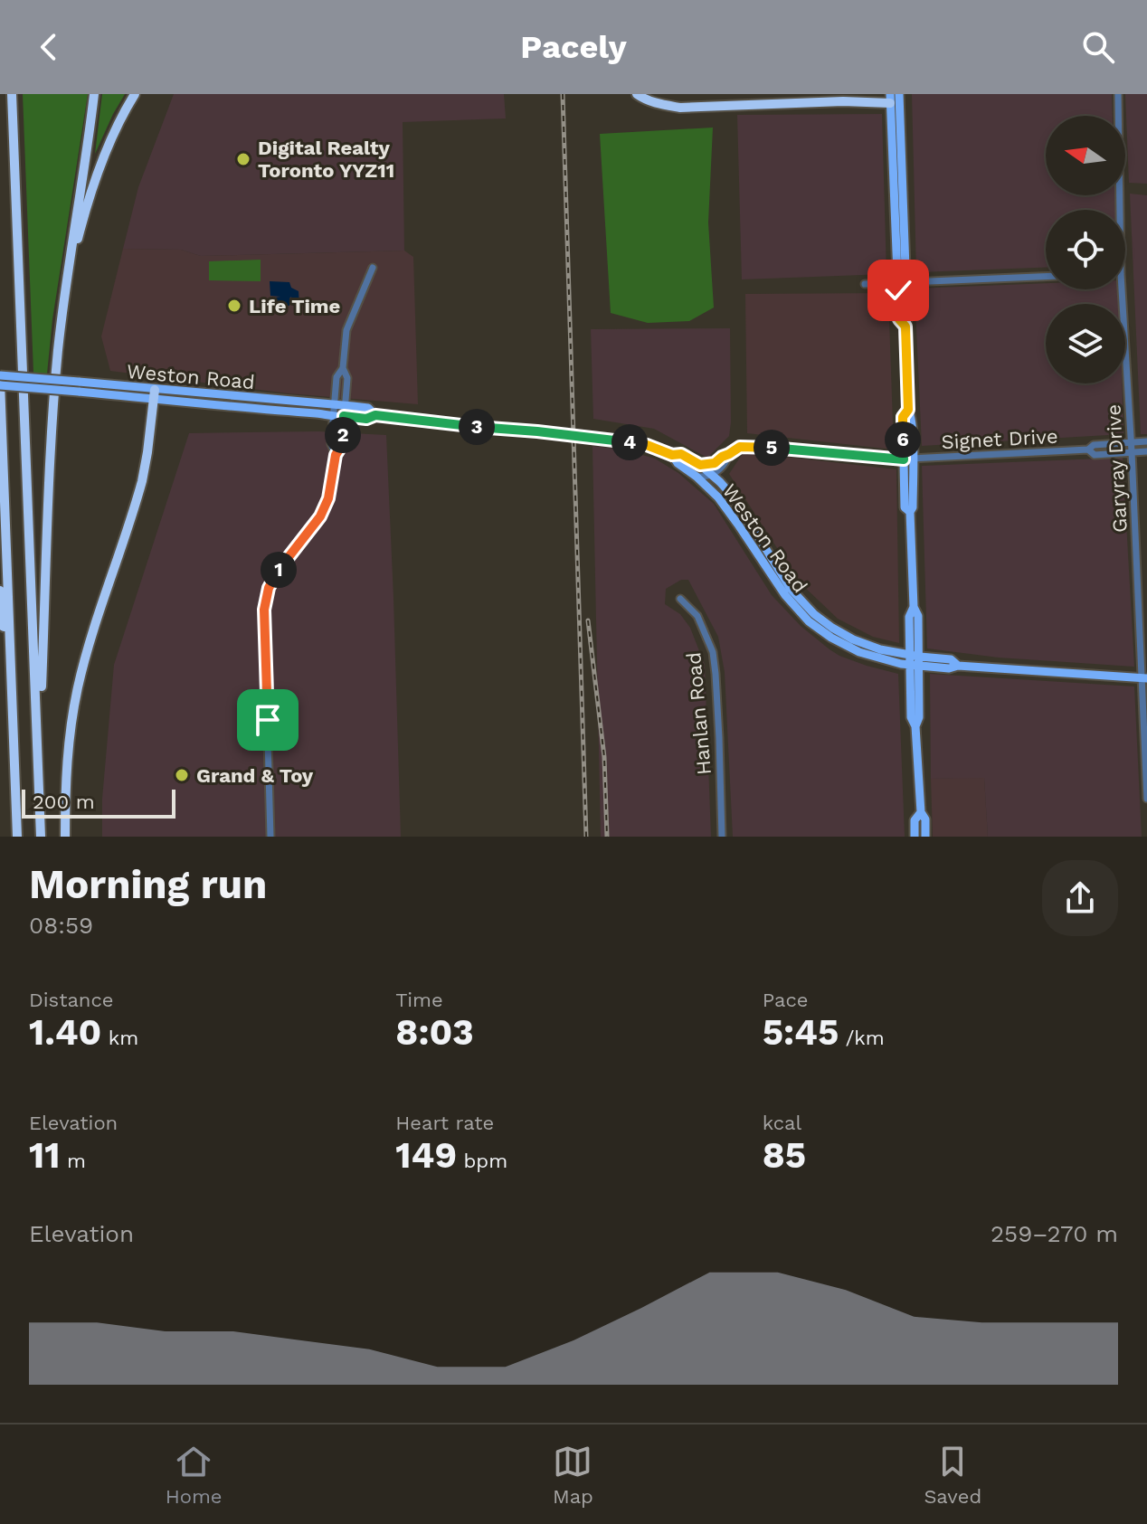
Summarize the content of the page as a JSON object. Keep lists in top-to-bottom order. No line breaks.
{"streets":{"main road":["Weston Road"],"street":["Signet Drive","Garyray Drive","Hanlan Road"]},"crossings":[["Weston Road","Signet Drive"],["Weston Road","Garyray Drive"],["Signet Drive","Garyray Drive"]],"places":["Digital Realty Toronto YYZ11","Life Time","Grand & Toy"],"scale_bar":"200 m","north":"left","page":{"header":"Pacely","pins":["3","2","6","4","5","1"],"scale":"200 m","heading":["Morning run","08:59"],"stats":[["Distance","1.40 km"],["Time","8:03"],["Pace","5:45 /km"],["Elevation","11 m"],["Heart rate","149 bpm"],["kcal","85"]],"chart":["Elevation","259–270 m"],"tabs":["Home","Map","Saved"]}}
